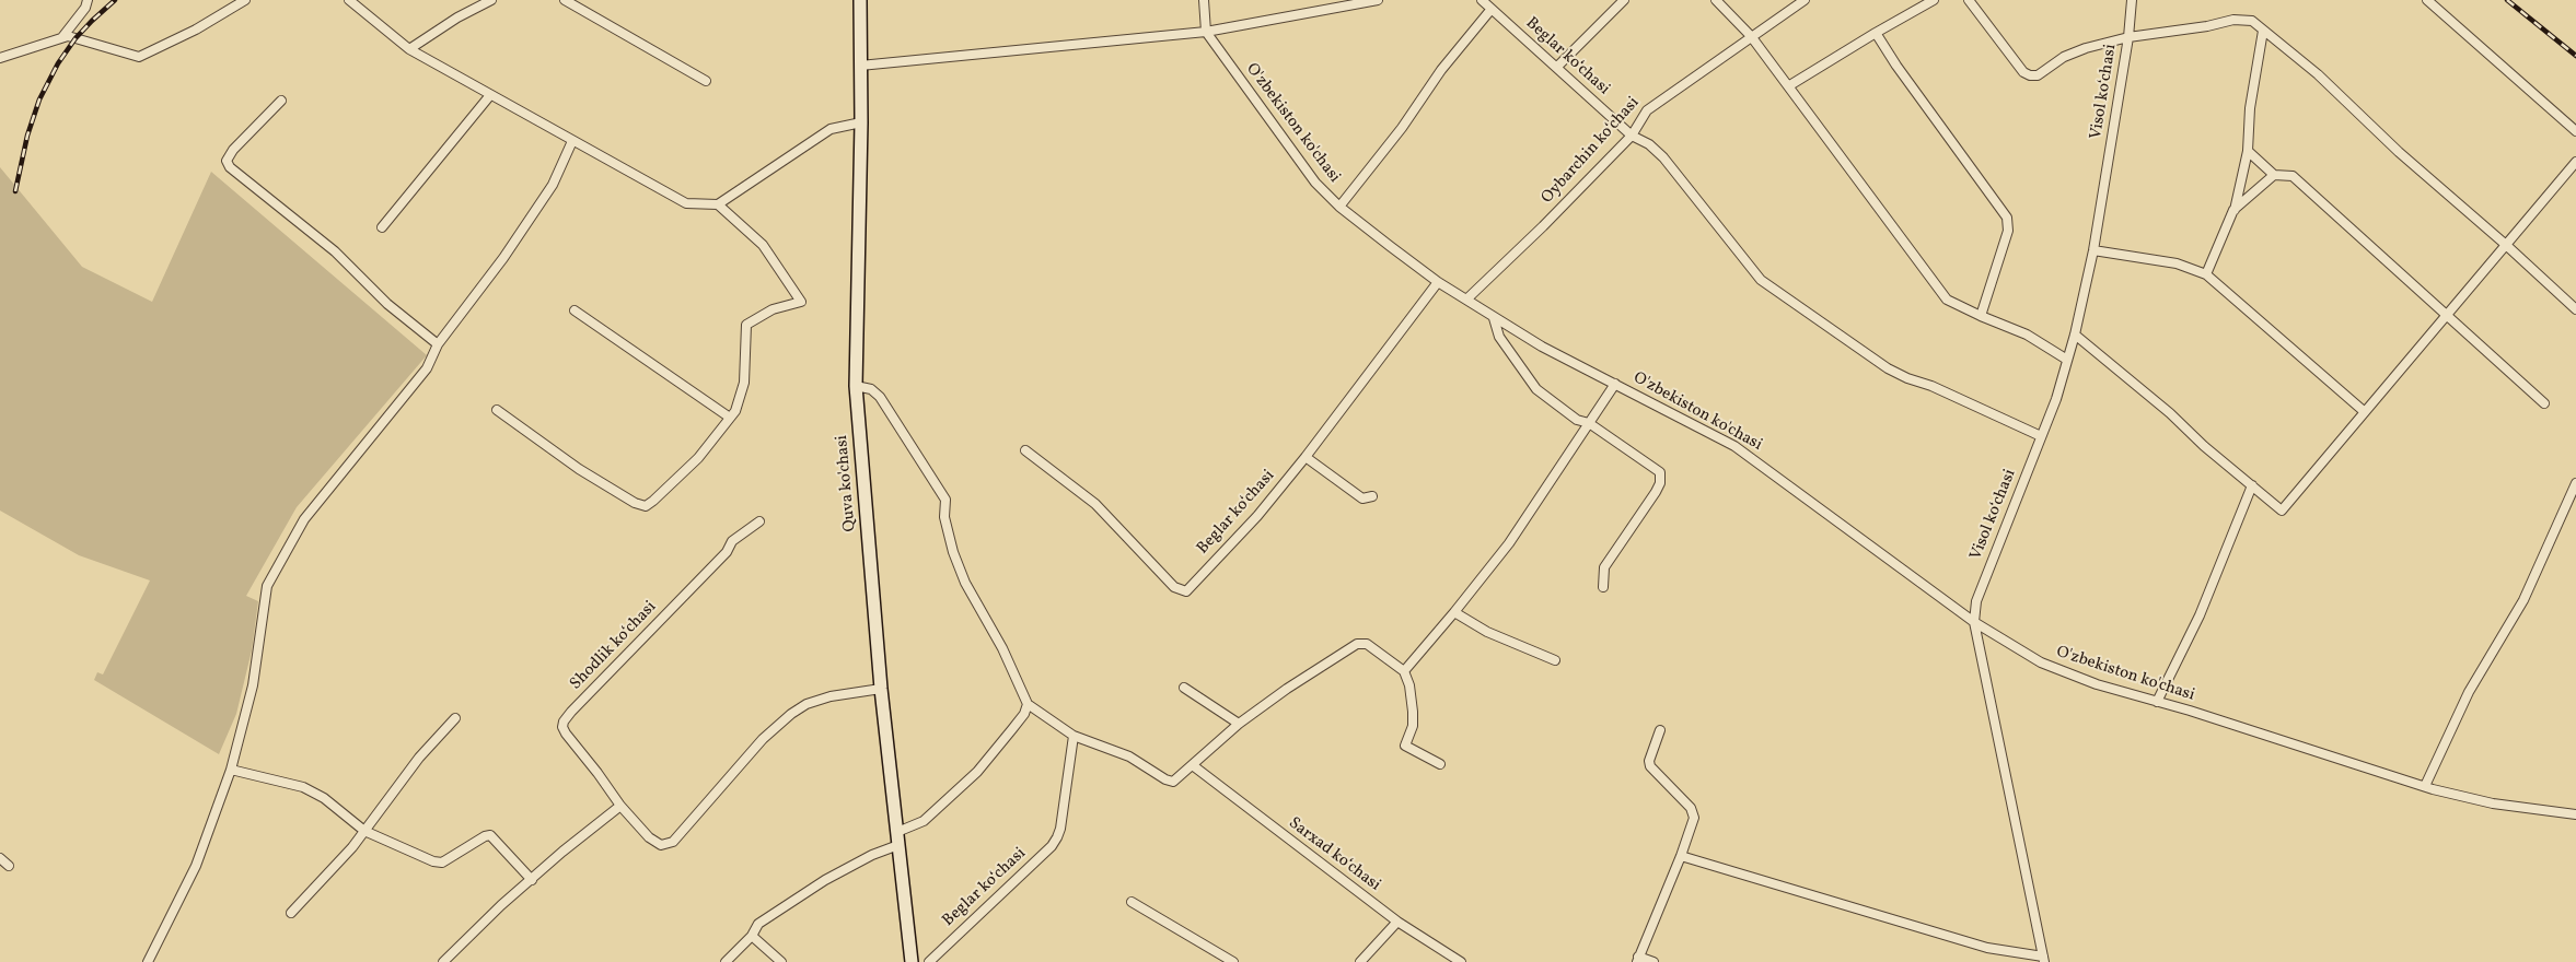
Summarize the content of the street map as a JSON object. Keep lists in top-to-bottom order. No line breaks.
{"streets":{"main road":["Quva ko'chasi"],"street":["Beglar koʻchasi","Visol koʻchasi","O'zbekiston ko'chasi","Oybarchin koʻchasi","Shodlik koʻchasi","Sarxad koʻchasi"]},"crossings":[["Beglar koʻchasi","Visol koʻchasi"],["Beglar koʻchasi","O'zbekiston ko'chasi"],["Beglar koʻchasi","Oybarchin koʻchasi"],["Visol koʻchasi","O'zbekiston ko'chasi"],["O'zbekiston ko'chasi","Oybarchin koʻchasi"],["Quva ko'chasi","Shodlik koʻchasi"]]}
